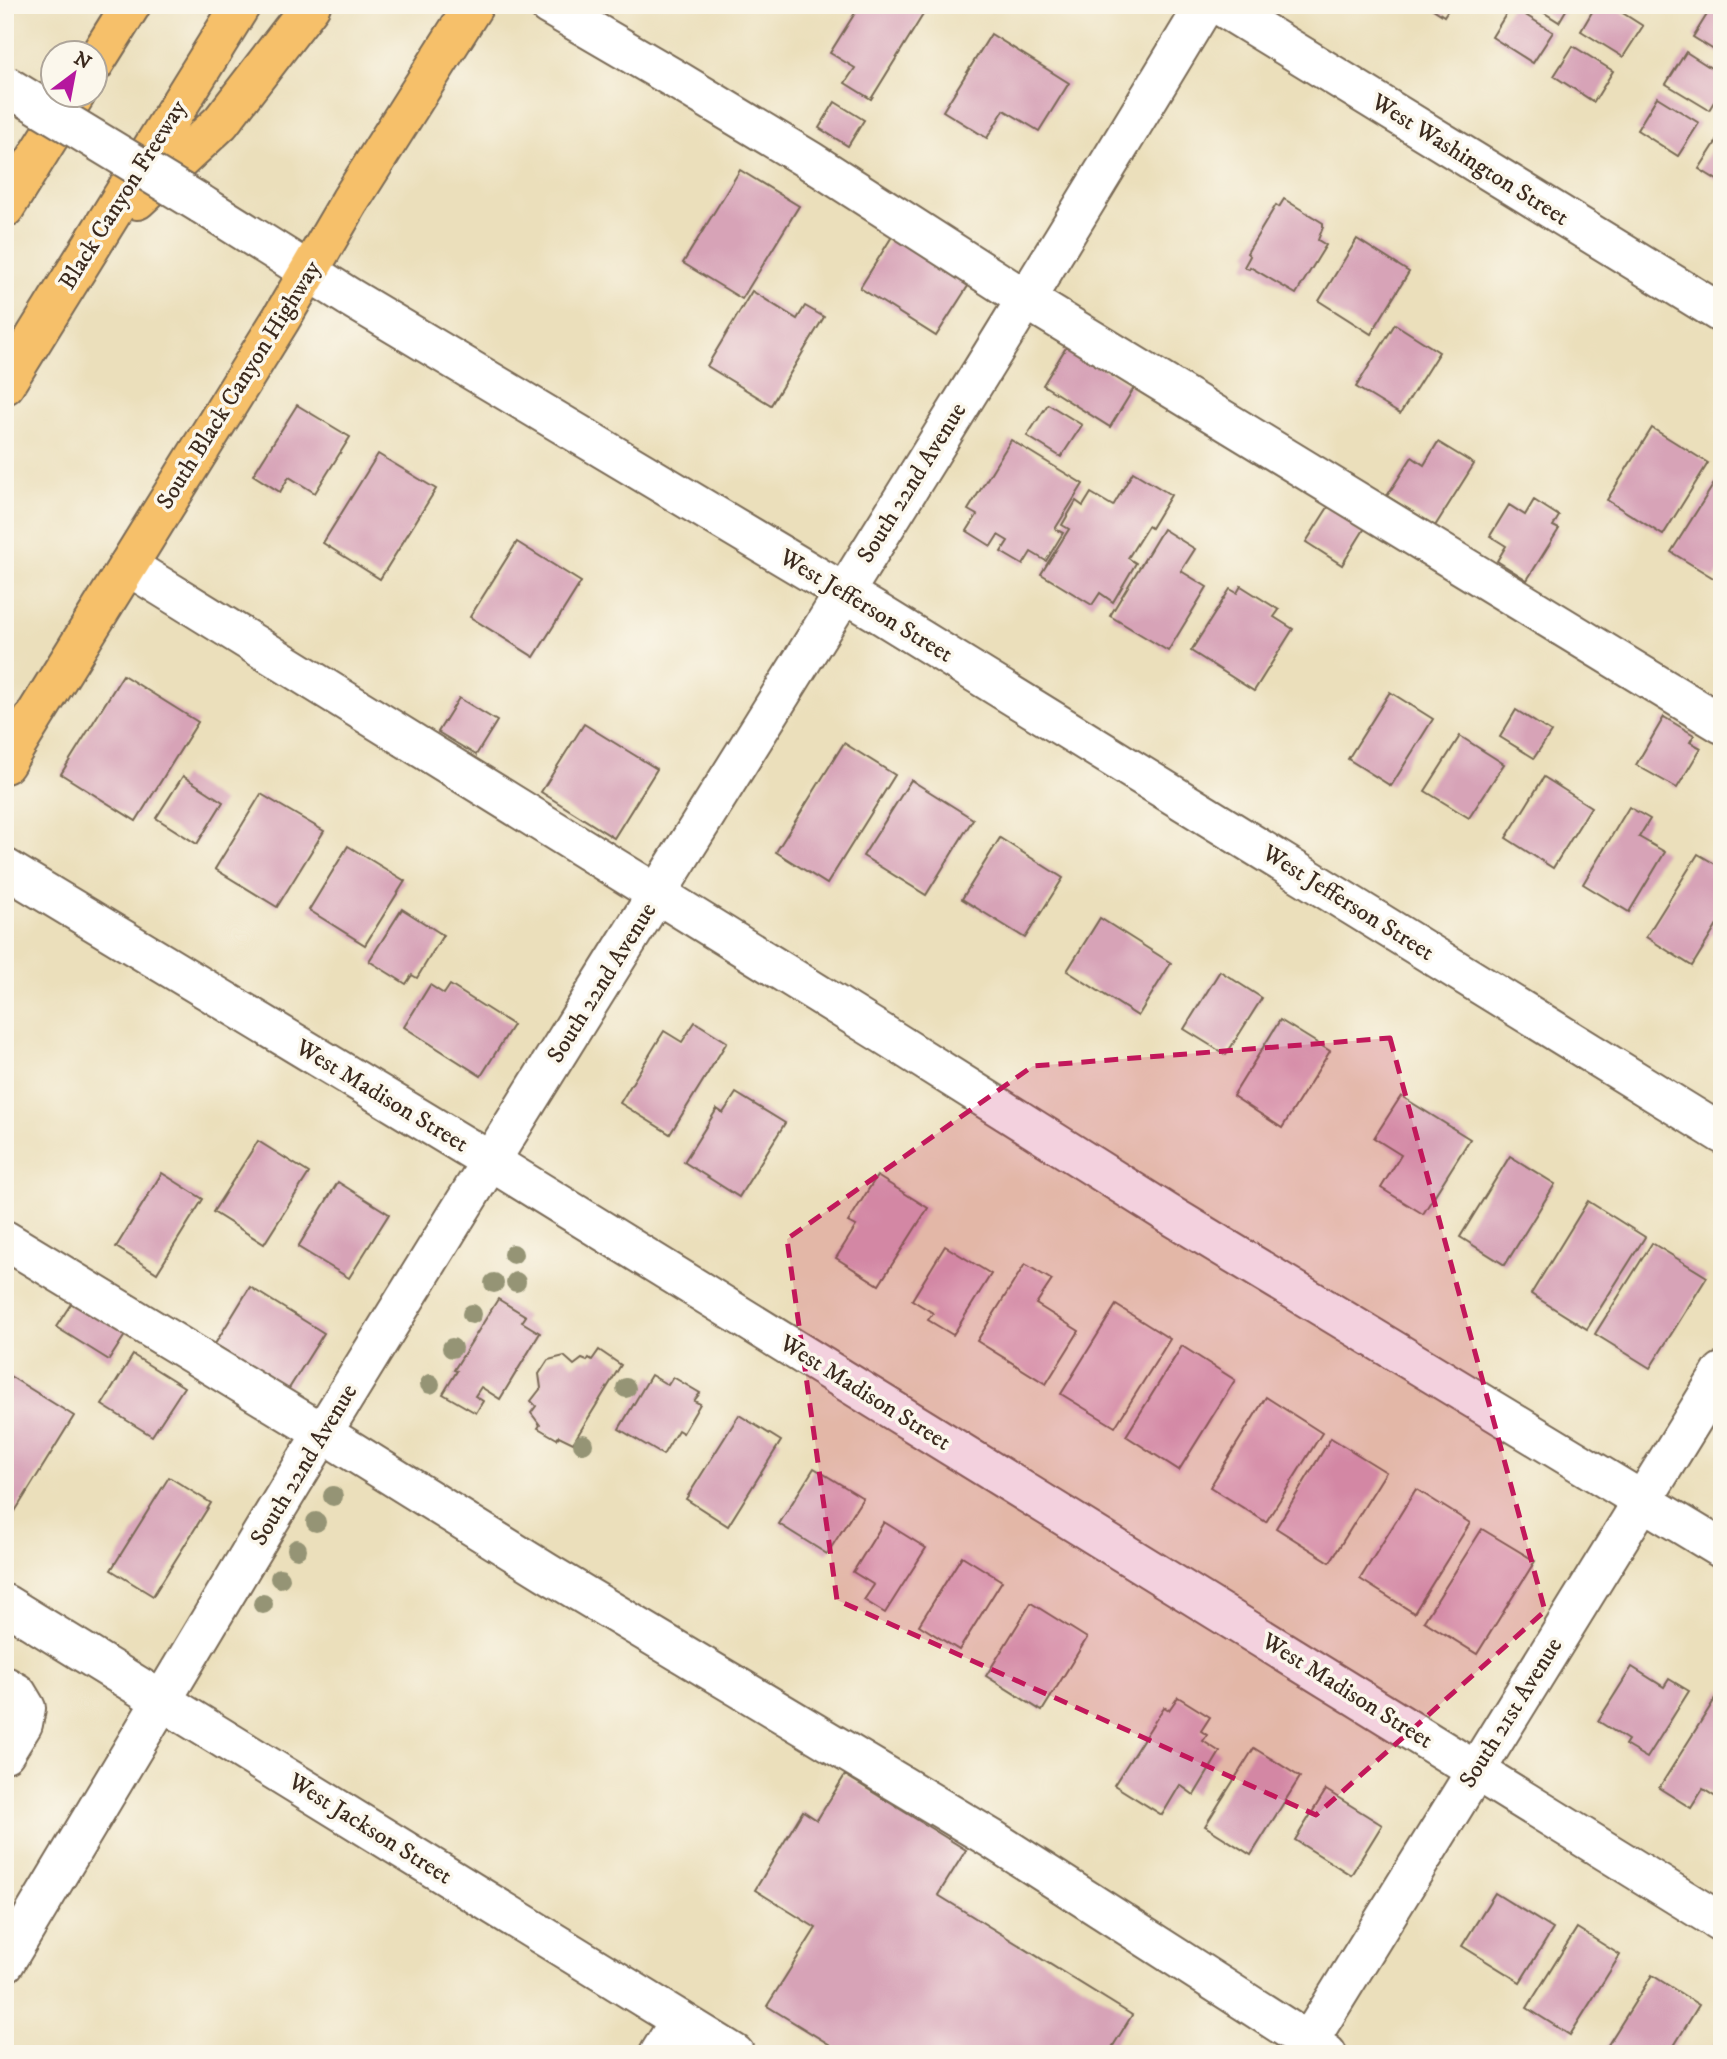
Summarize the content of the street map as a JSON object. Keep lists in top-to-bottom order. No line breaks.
{"streets":{"main road":["Black Canyon Freeway","South Black Canyon Highway"],"street":["West Washington Street","South 22nd Avenue","West Jefferson Street","West Madison Street","South 21st Avenue","West Jackson Street"]},"crossings":[["South Black Canyon Highway","West Jefferson Street"],["South 22nd Avenue","West Jefferson Street"],["South 22nd Avenue","West Madison Street"],["South 22nd Avenue","West Jackson Street"],["West Madison Street","South 21st Avenue"]],"north":"top right"}
